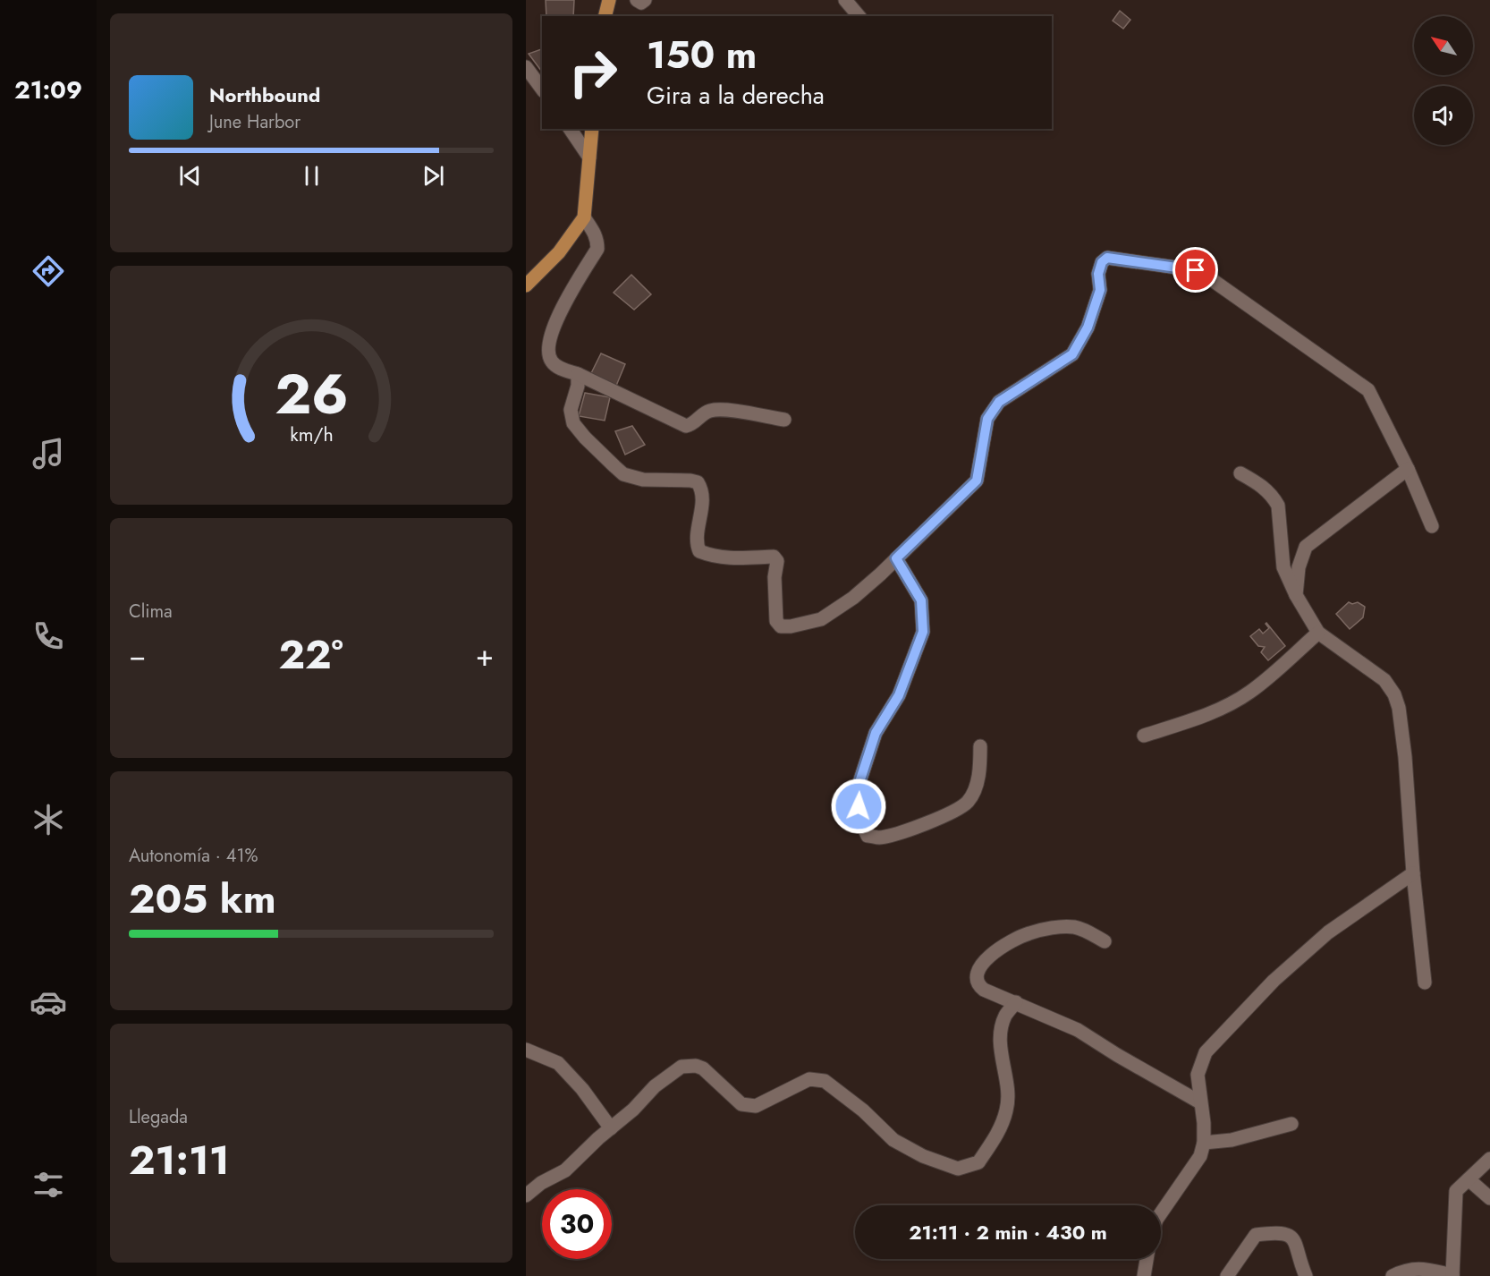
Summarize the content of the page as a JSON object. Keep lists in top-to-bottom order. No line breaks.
{"north":"top left","page":{"tabs":"21:09","turn":["150 m","Gira a la derecha"],"song":["Northbound","June Harbor"],"tile":["Clima",["Autonomía · 41%","205 km"],["Llegada","21:11"]],"heat":["−","22°","+"],"limit":"30","trip":"21:11 · 2 min · 430 m","gauge":["26","km/h"]}}
